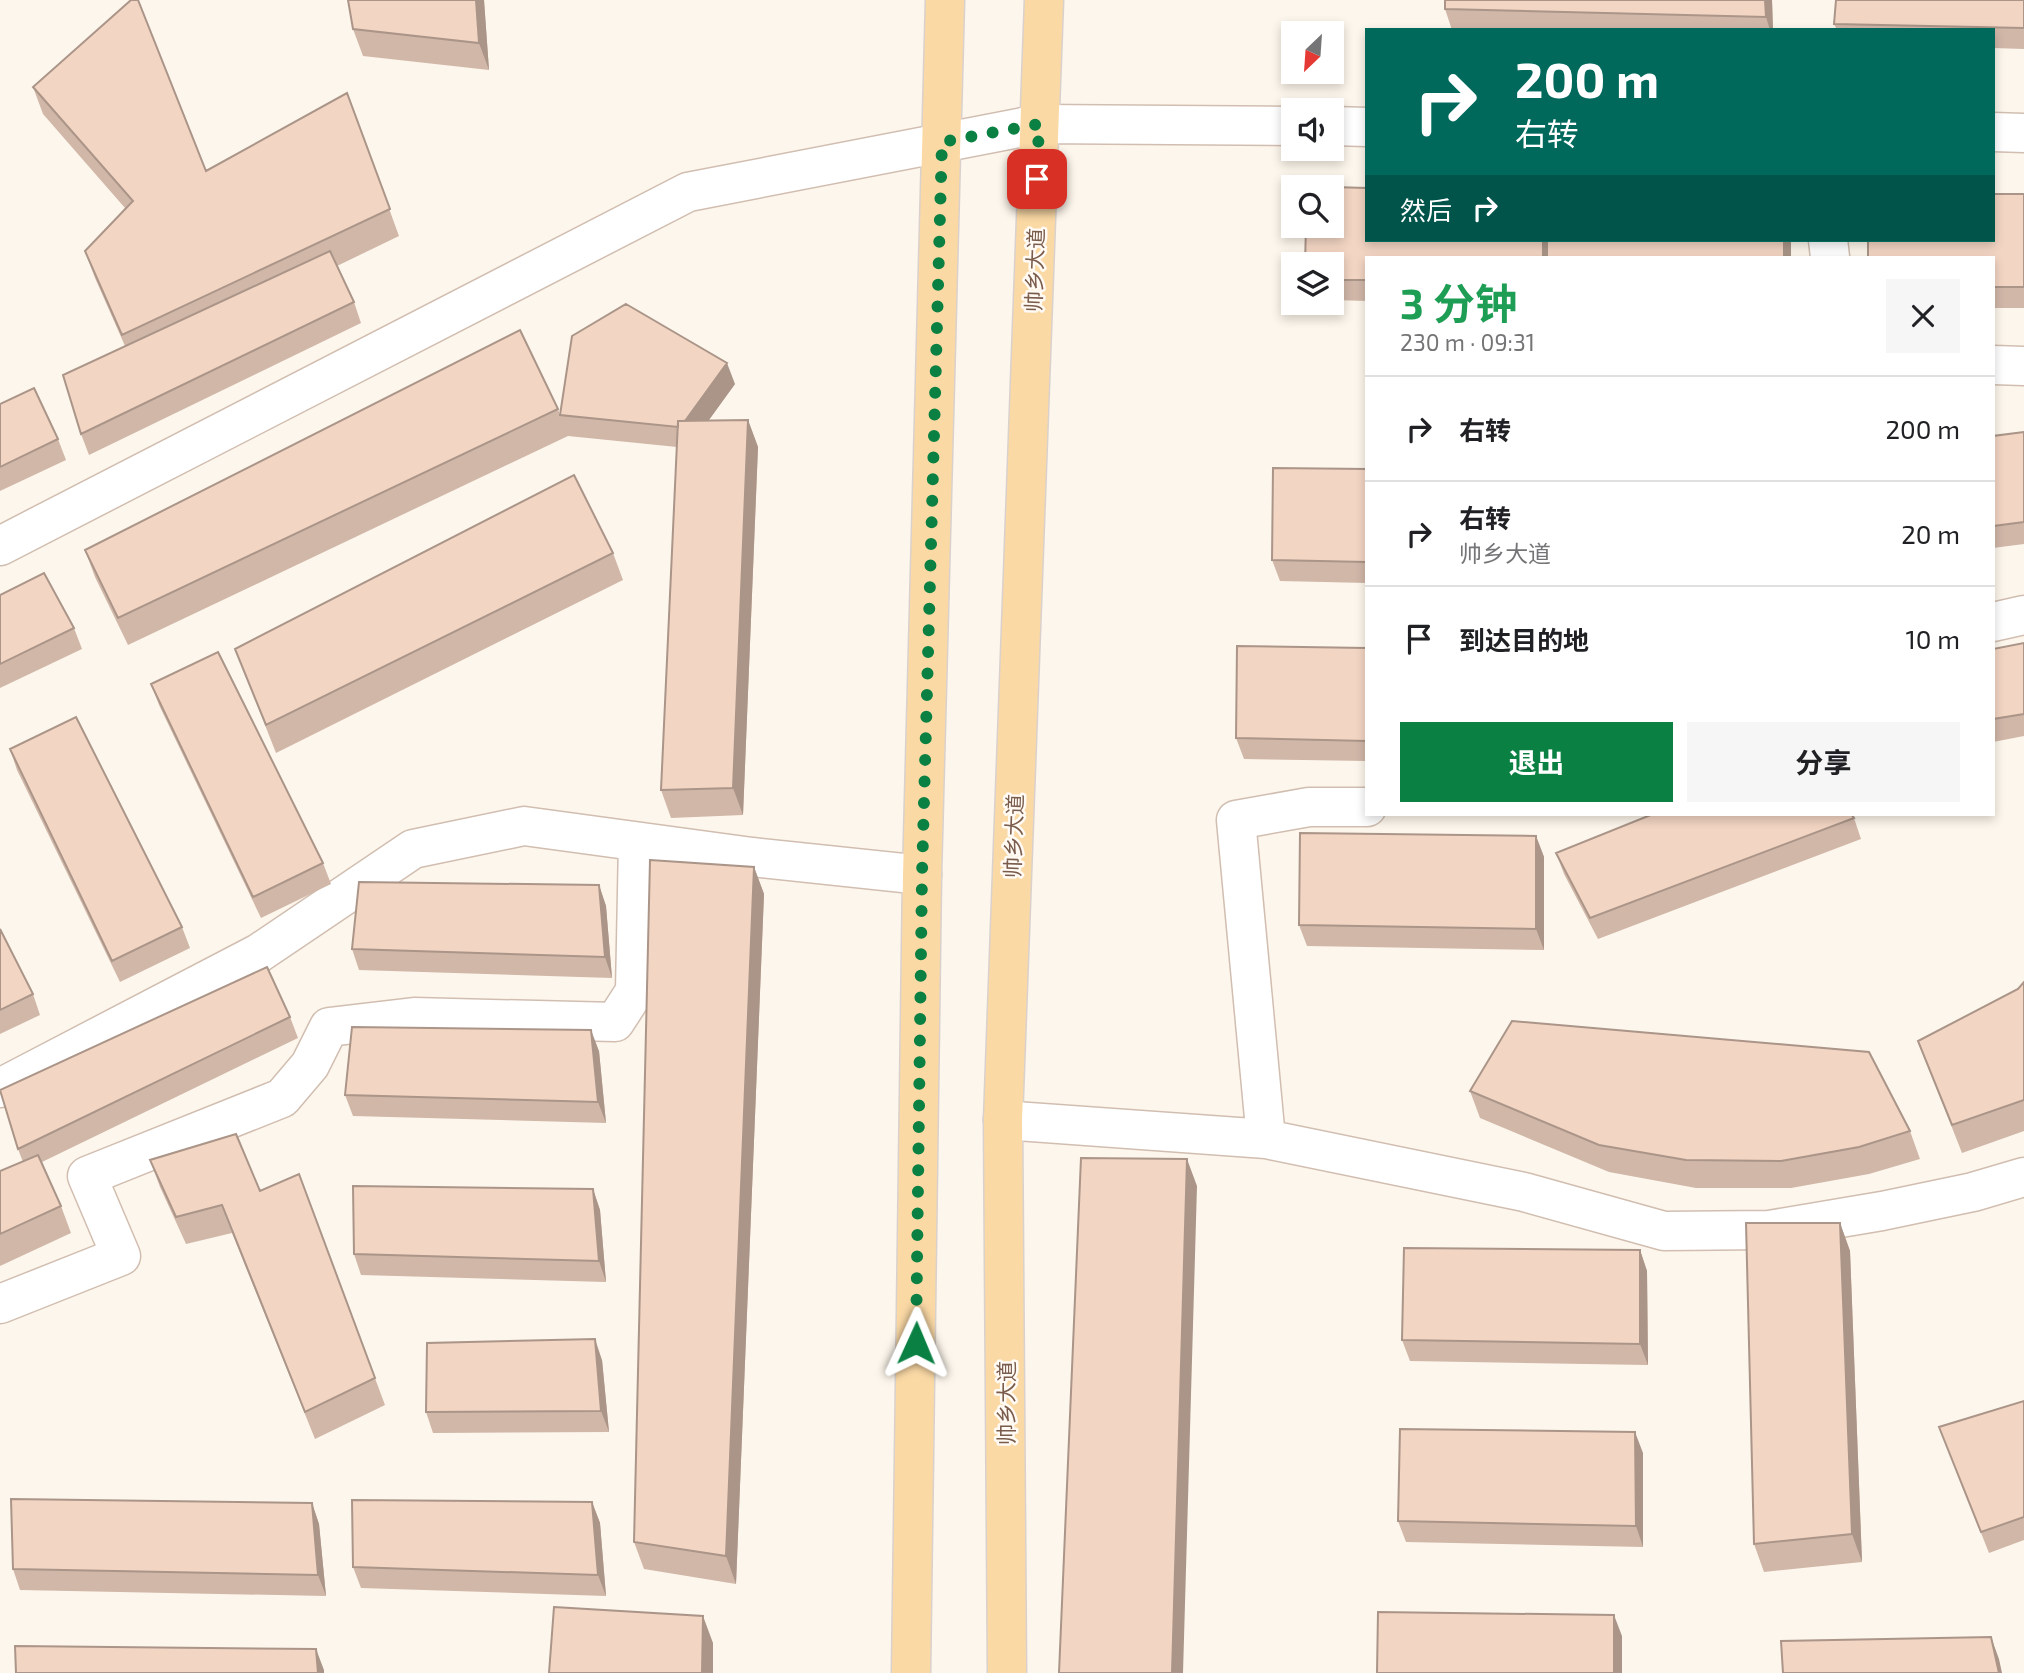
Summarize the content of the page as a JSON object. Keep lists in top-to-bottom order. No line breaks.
{"streets":{"main road":["帅乡大道"]},"north":"bottom left","page":{"turn":["200 m","右转"],"then":"然后","heading":["3 分钟","230 m · 09:31"],"list":[{"name":"右转","value":"200 m"},{"name":"右转","note":"帅乡大道","value":"20 m"},{"name":"到达目的地","value":"10 m"}],"buttons":["退出","分享"]}}
